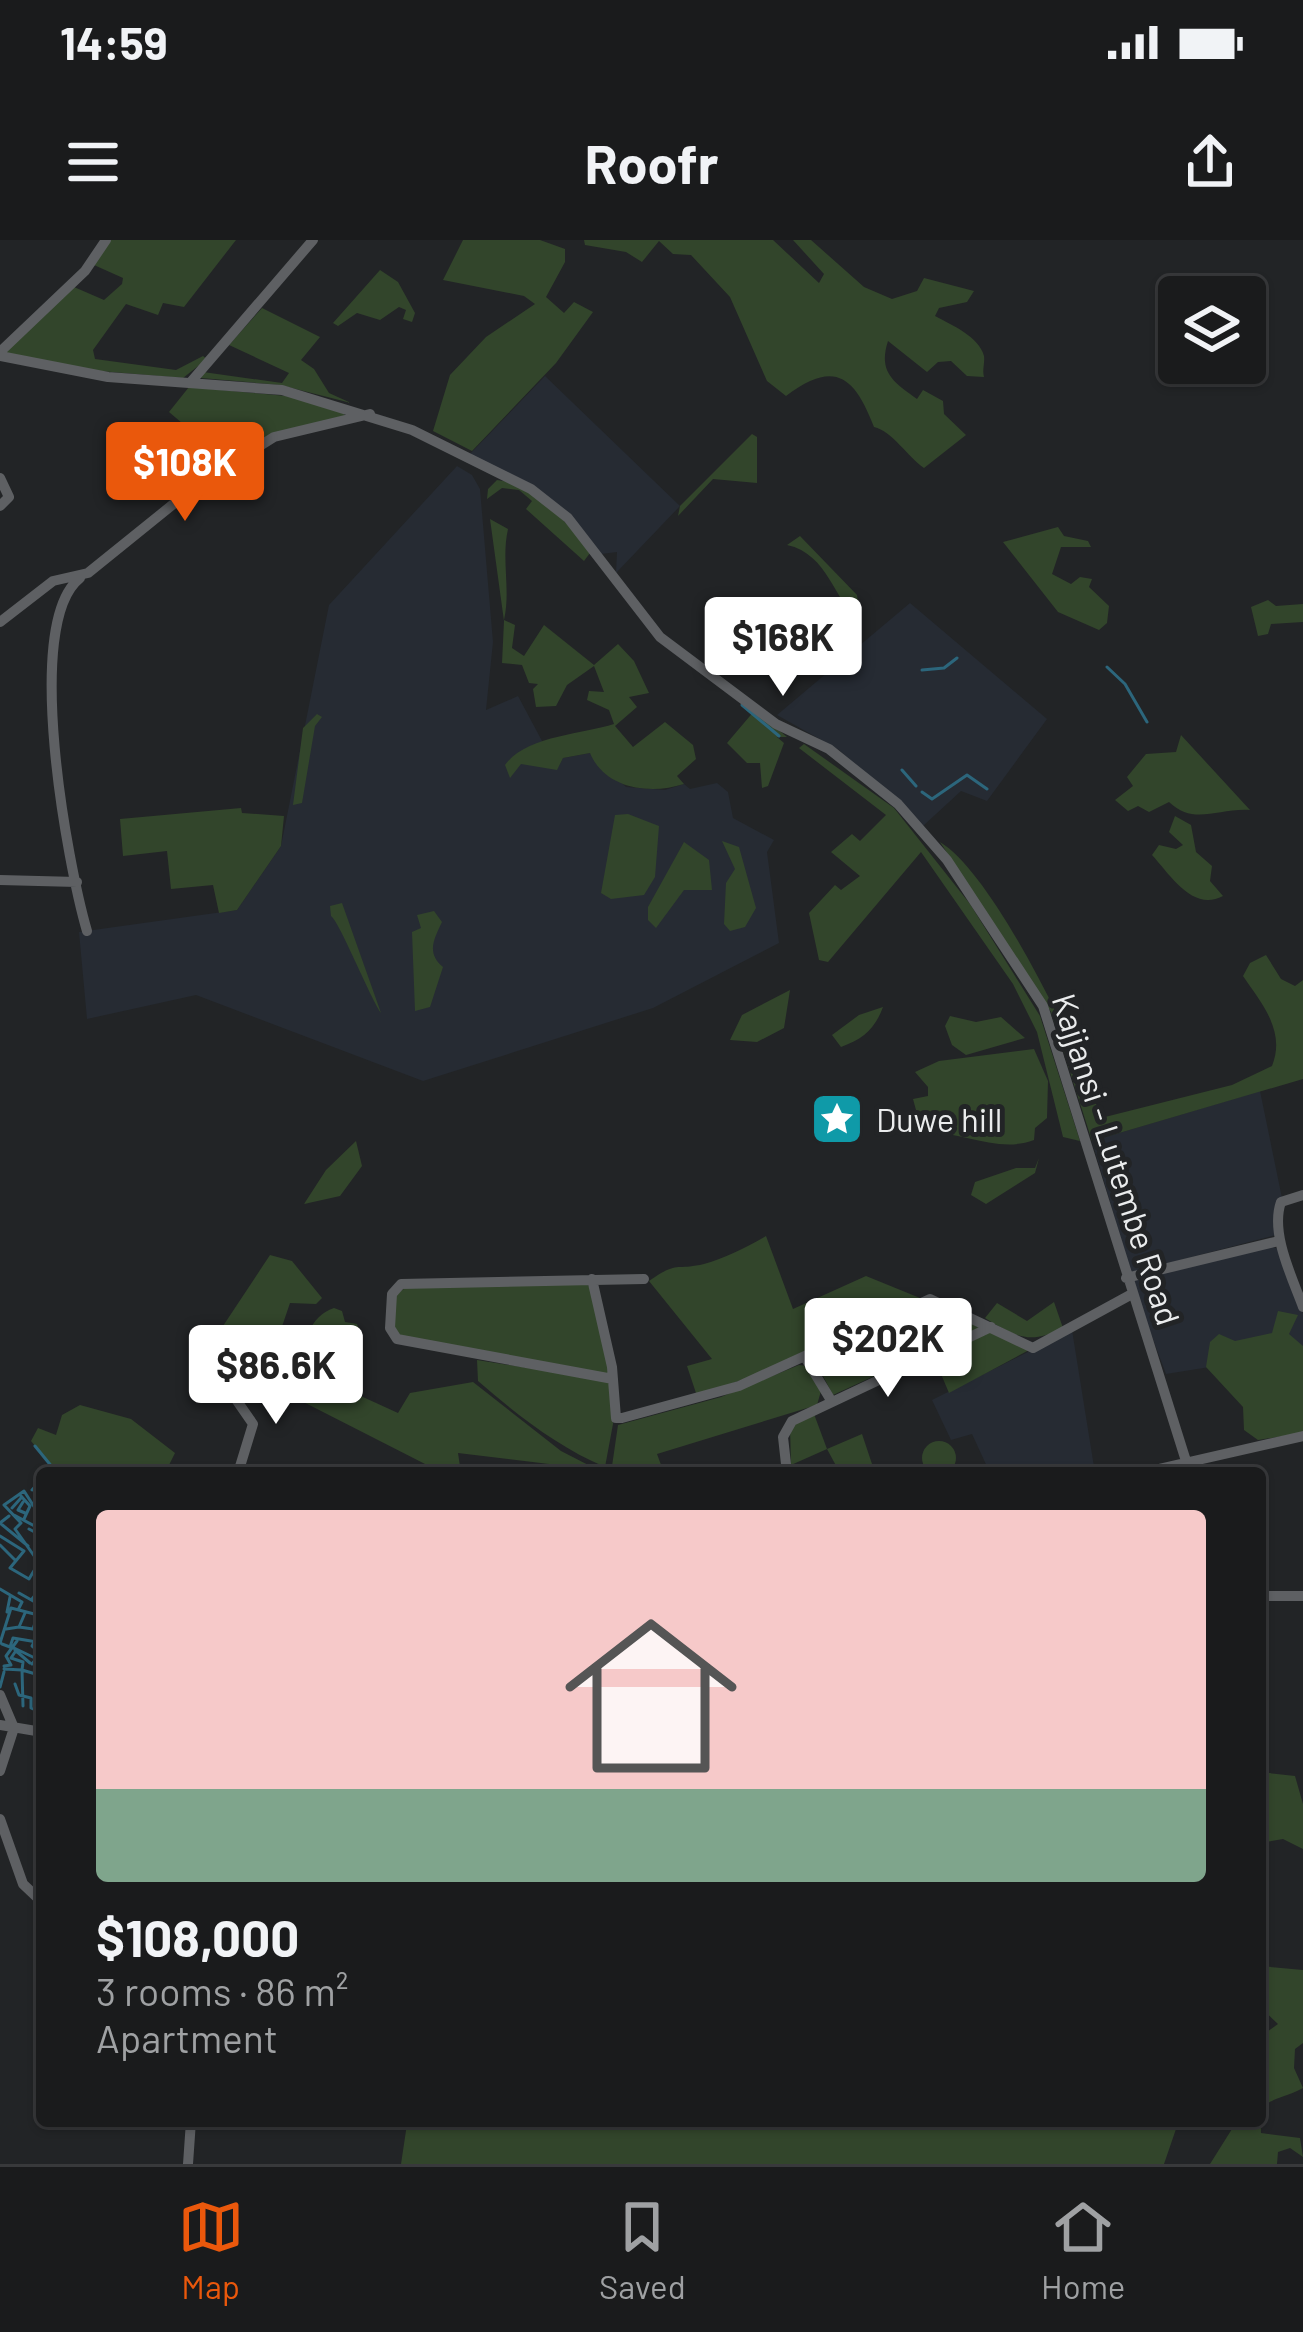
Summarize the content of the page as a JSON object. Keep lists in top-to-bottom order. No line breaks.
{"streets":{"street":["Kajjansi - Lutembe Road"]},"places":{"place":["Duwe hill"]},"page":{"status":"14:59","header":"Roofr","price":["$108K","$168K","$202K","$86.6K"],"list":[{"name":"$108,000","note":"3 rooms · 86 m² · Apartment"}],"tabs":["Map","Saved","Home"]}}
